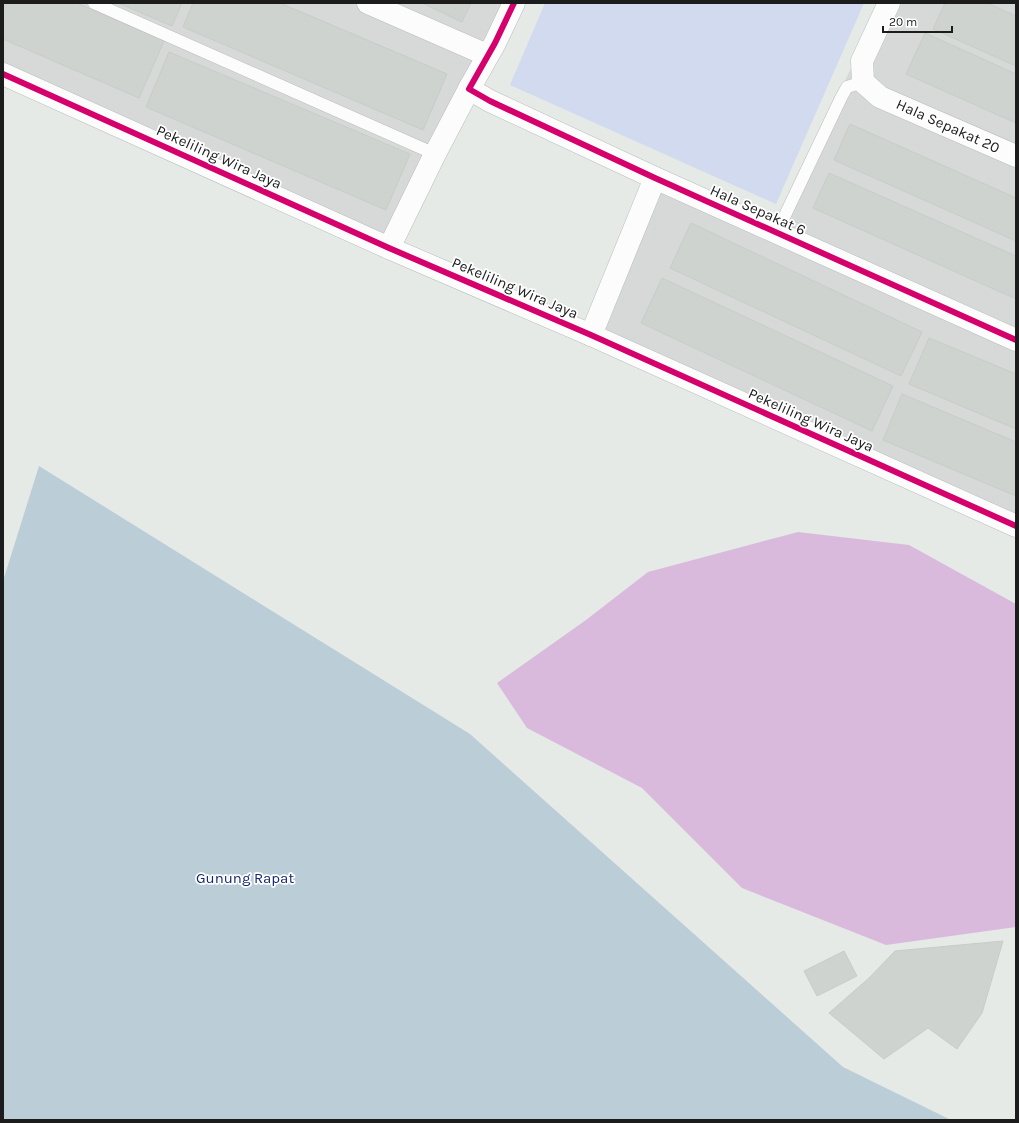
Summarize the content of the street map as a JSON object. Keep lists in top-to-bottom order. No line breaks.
{"streets":{"street":["Hala Sepakat 20","Pekeliling Wira Jaya","Hala Sepakat 6"]},"parks":["Gunung Rapat"],"scale_bar":"20 m"}
